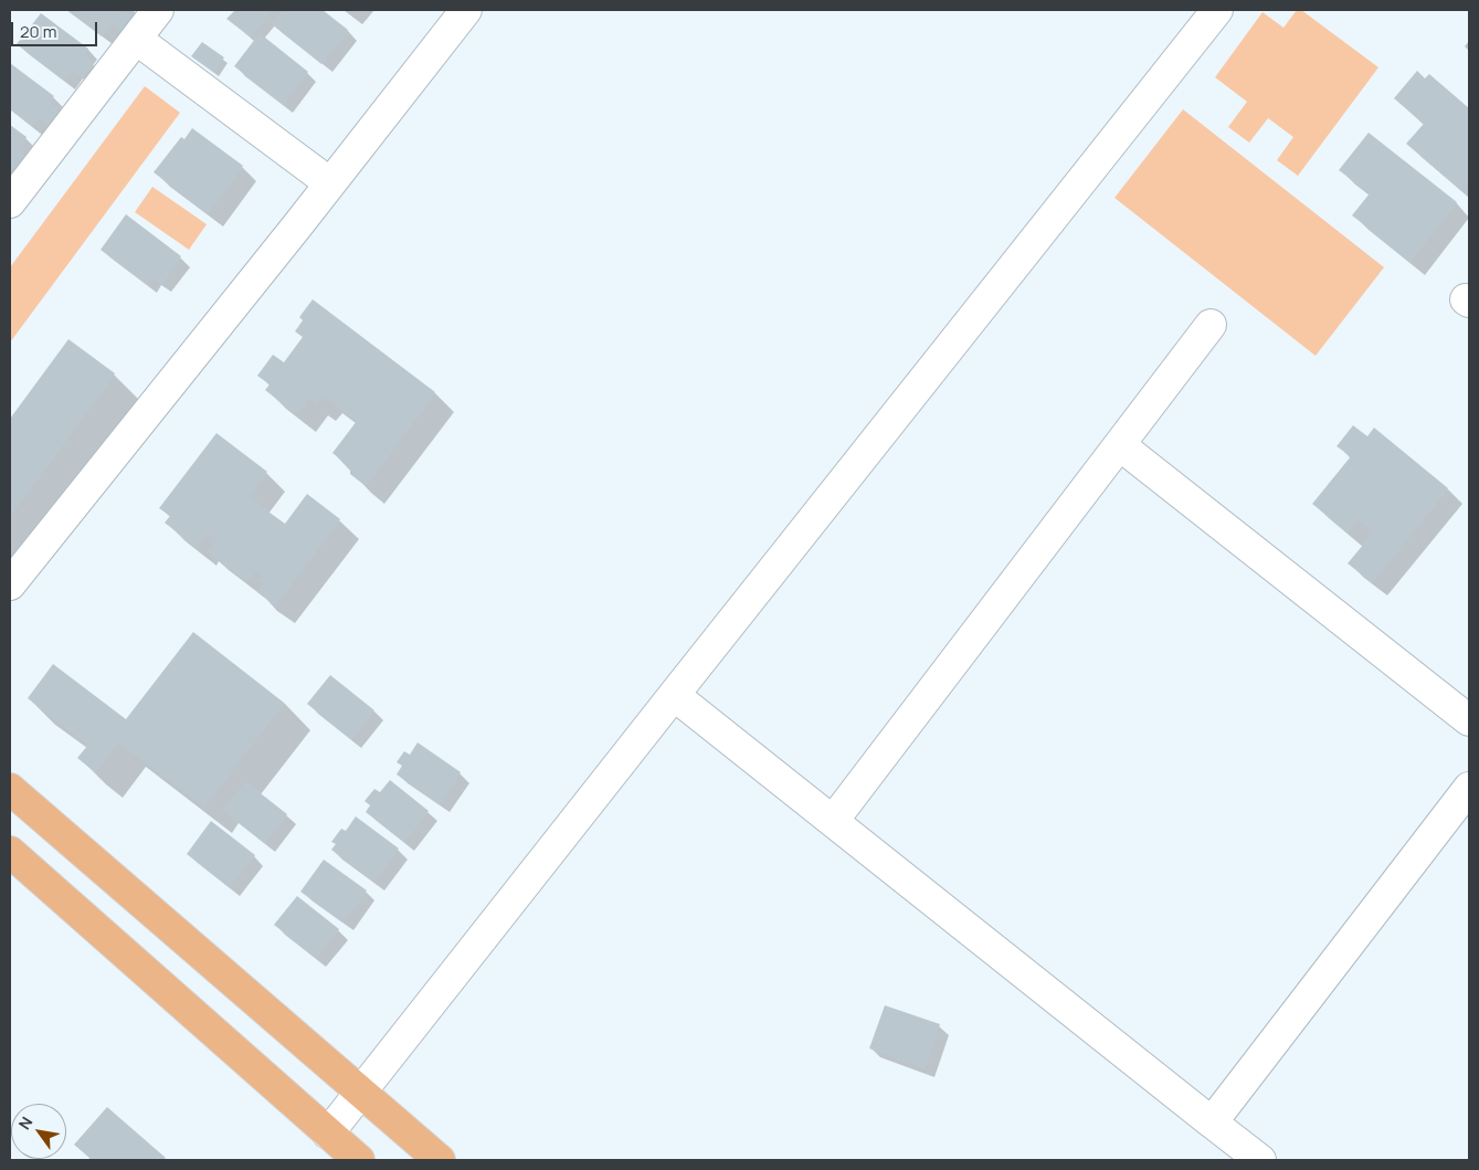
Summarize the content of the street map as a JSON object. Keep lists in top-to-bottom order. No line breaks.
{"scale_bar":"20 m","north":"top left"}
